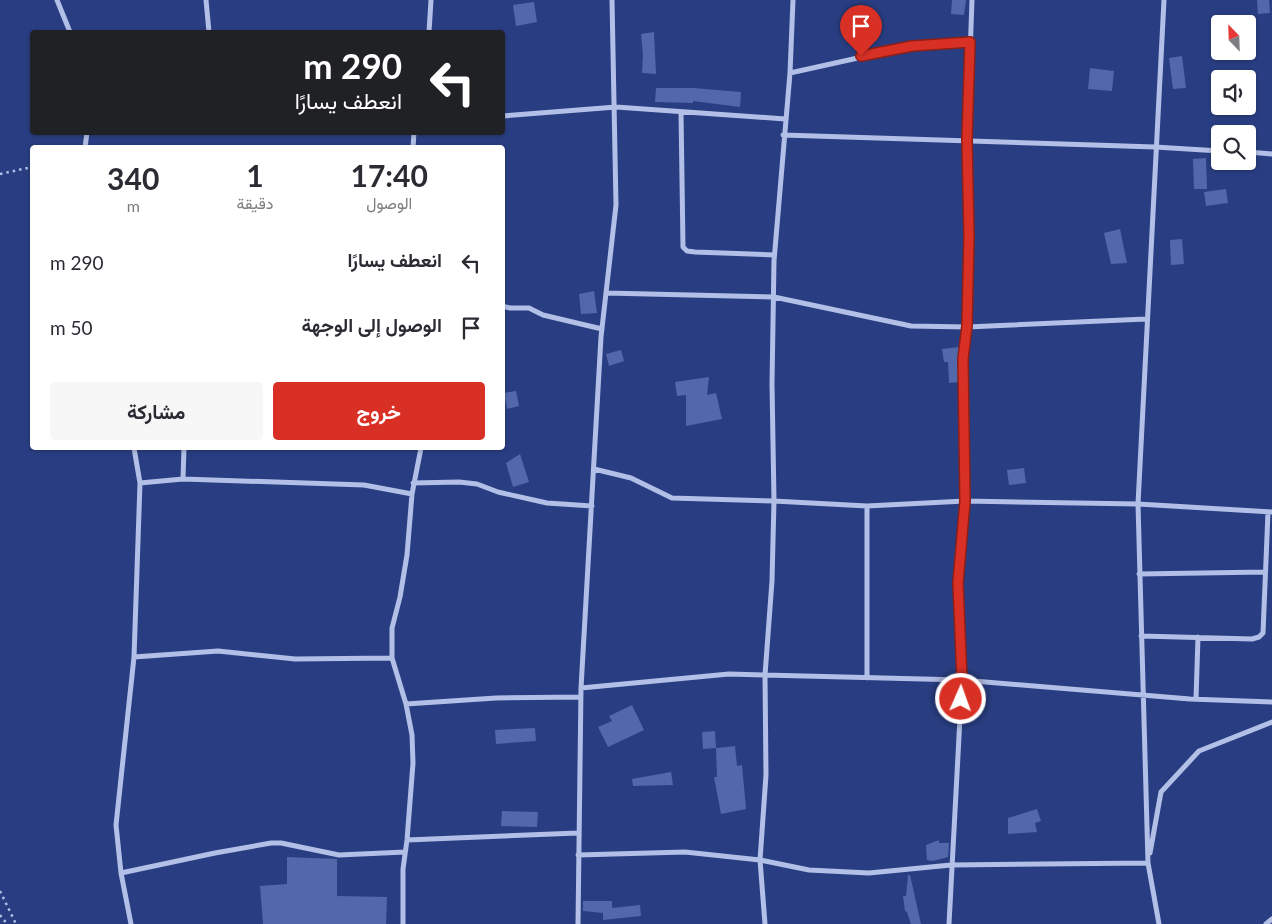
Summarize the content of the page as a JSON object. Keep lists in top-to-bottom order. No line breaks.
{"north":"top left","page":{"turn":["290 m","انعطف يسارًا"],"eta":["17:40","الوصول","1","دقيقة","340","m"],"list":[{"name":"انعطف يسارًا","value":"290 m"},{"name":"الوصول إلى الوجهة","value":"50 m"}],"buttons":["خروج","مشاركة"]}}
